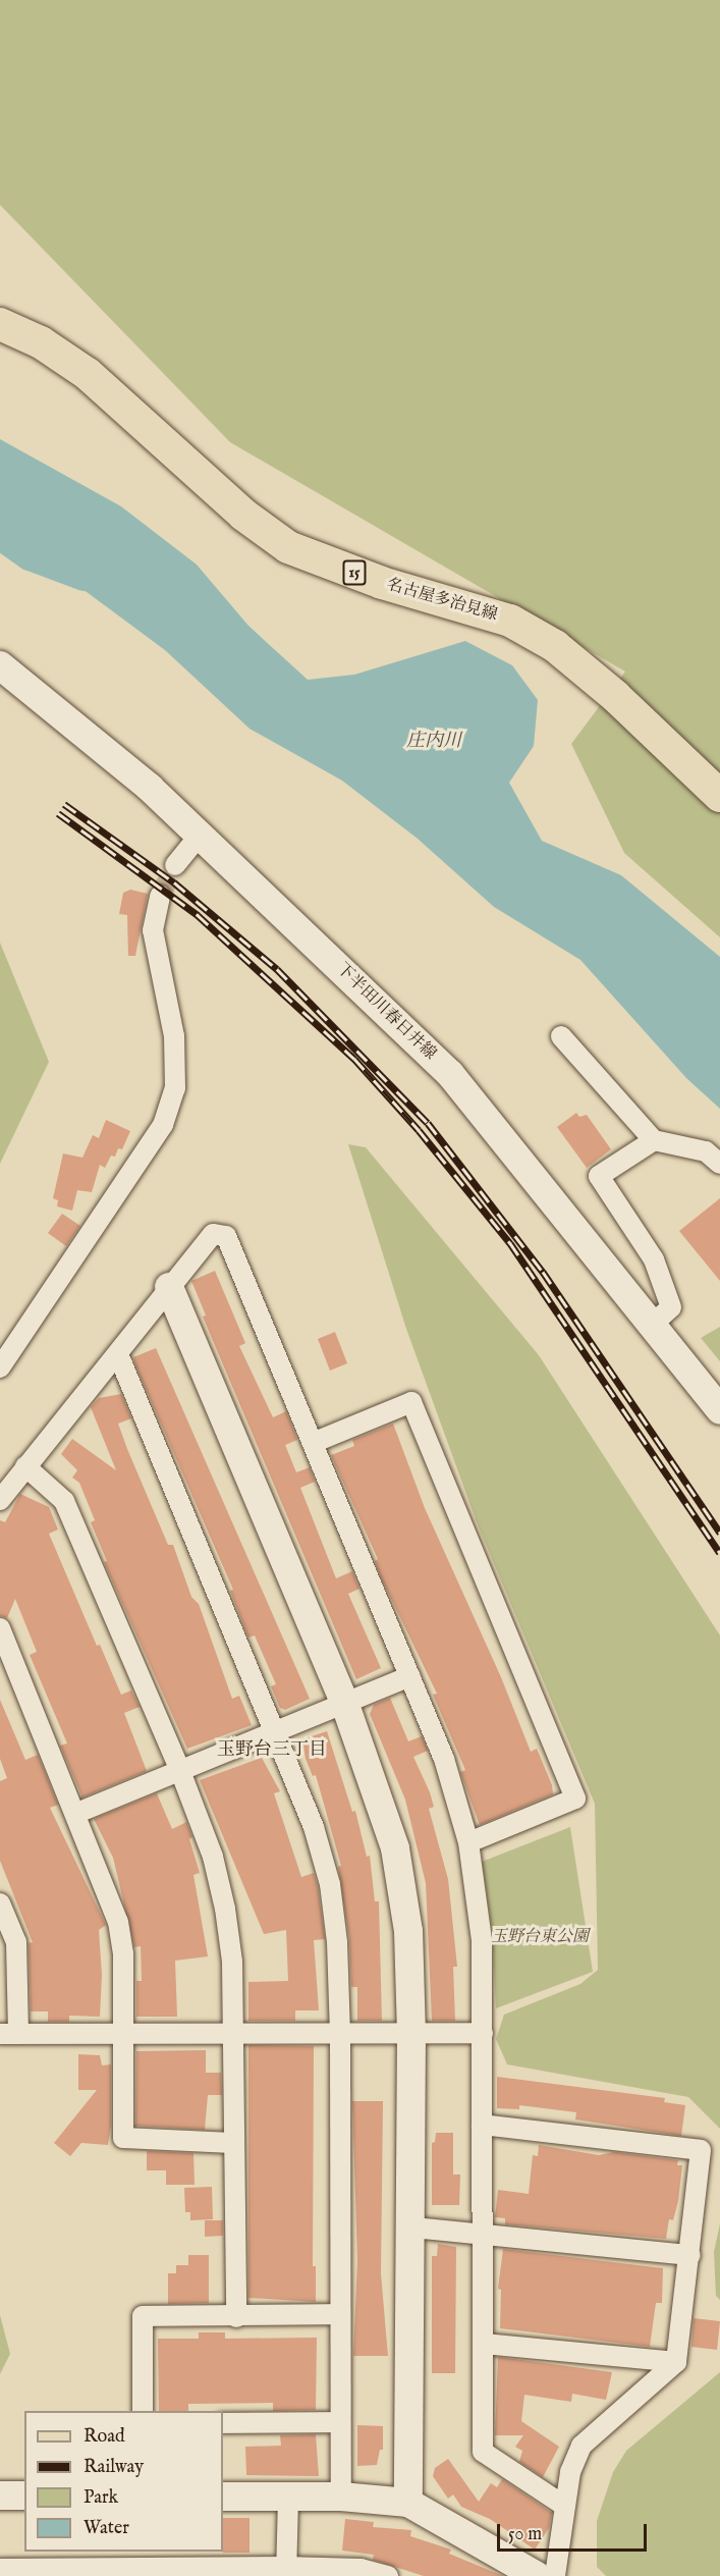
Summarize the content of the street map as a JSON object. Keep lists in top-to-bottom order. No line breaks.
{"streets":{"main road":["15","名古屋多治見線"],"street":["下半田川春日井線"]},"districts":["玉野台三丁目"],"water":["庄内川"],"parks":["玉野台東公園"],"legend":["Road","Railway","Park","Water"],"scale_bar":"50 m"}
